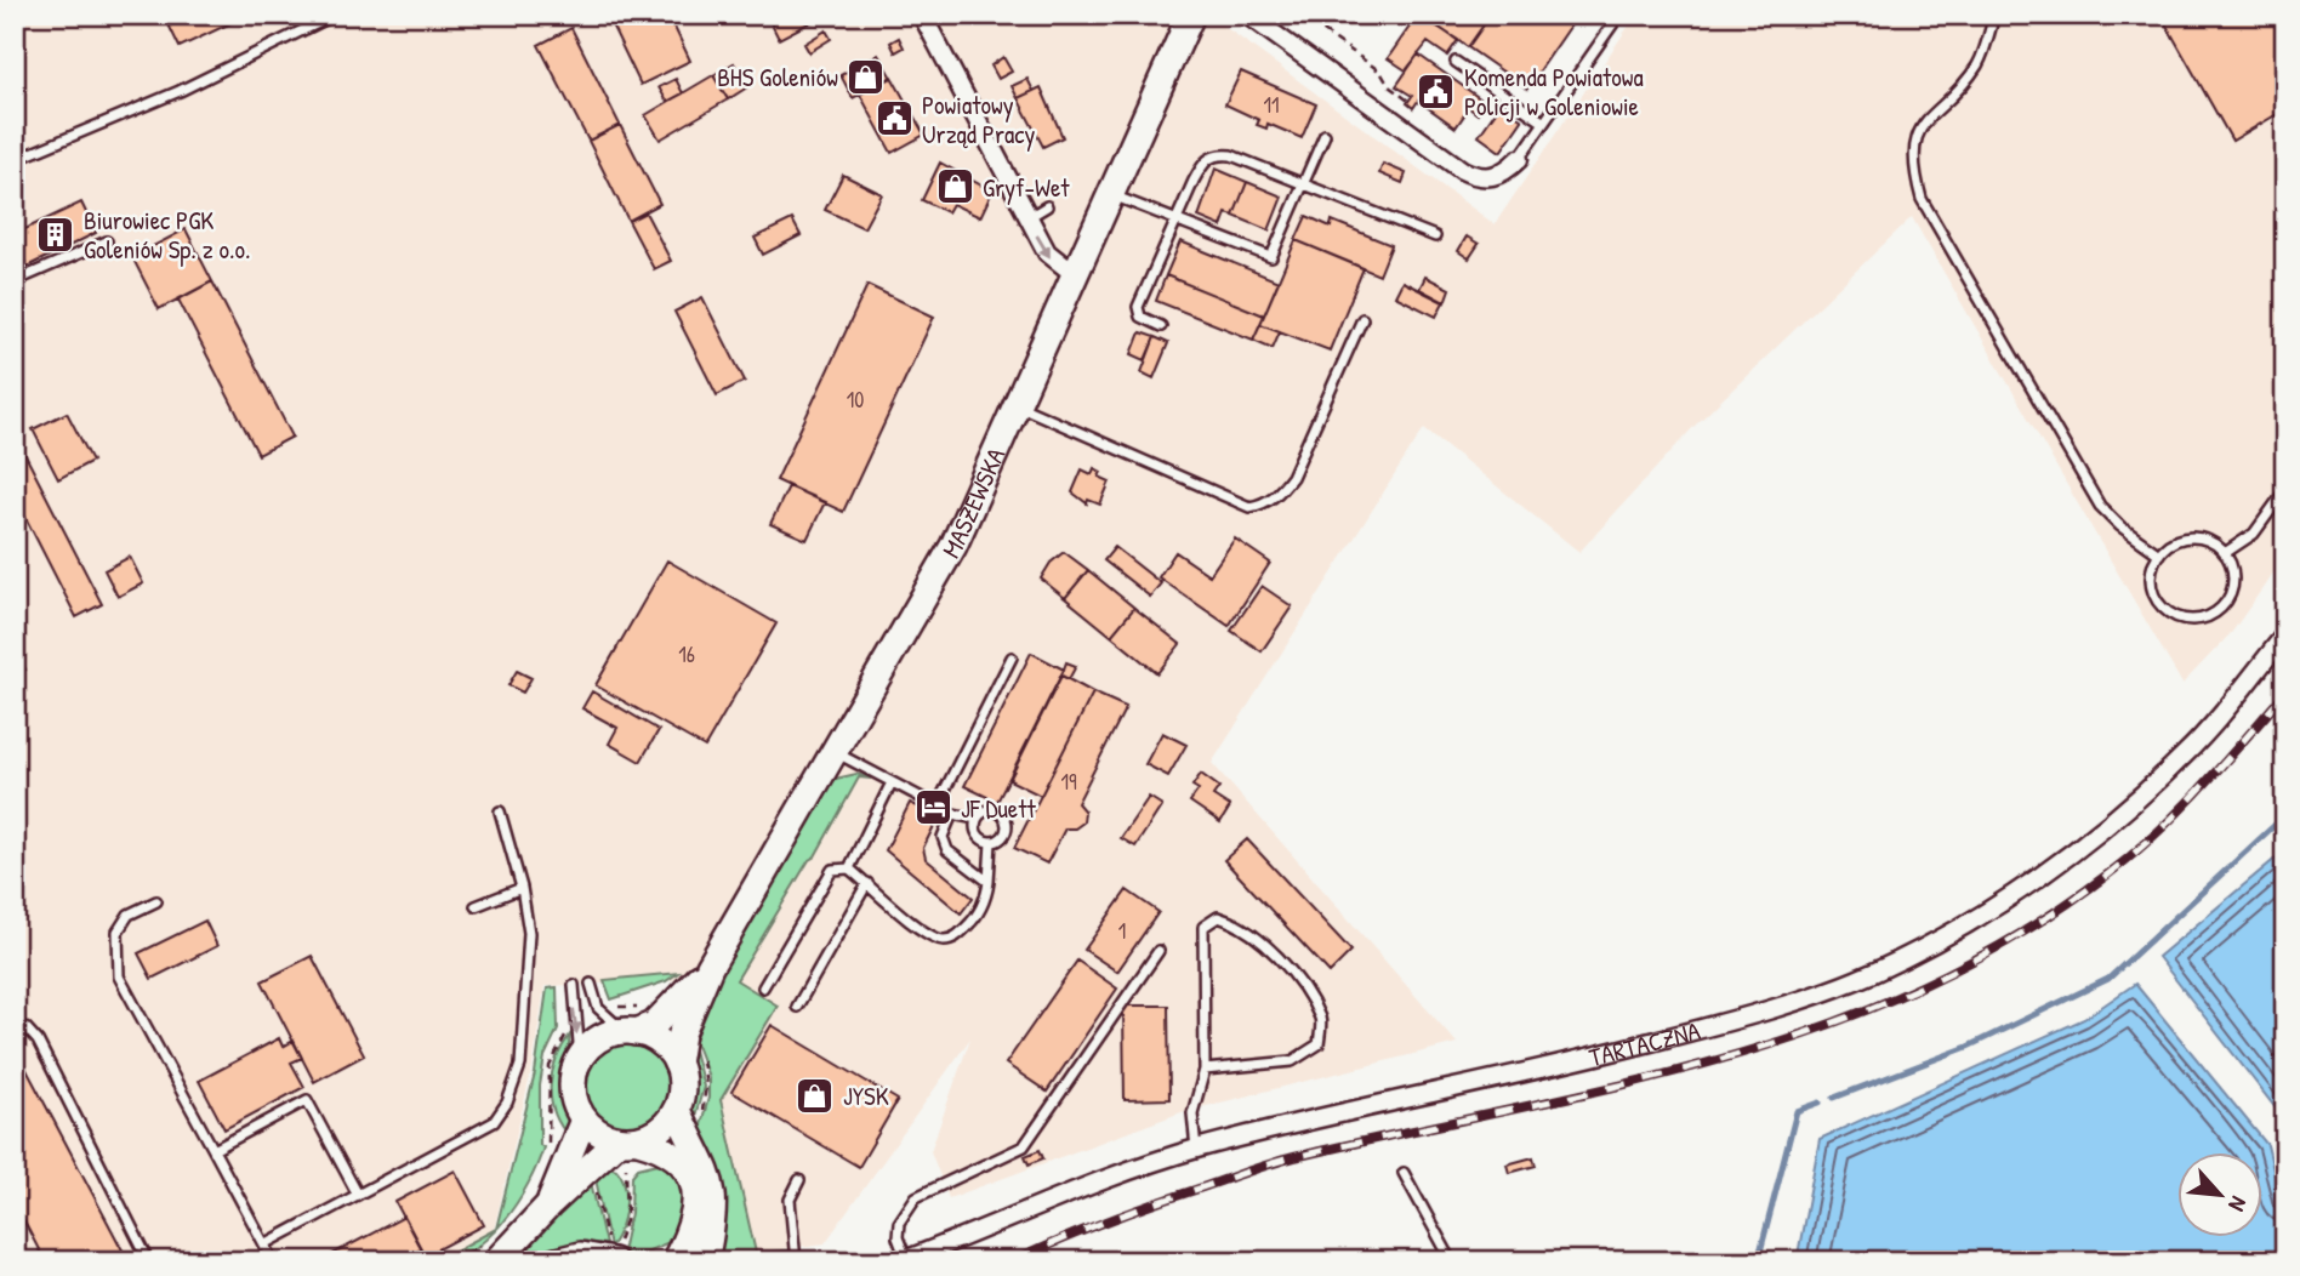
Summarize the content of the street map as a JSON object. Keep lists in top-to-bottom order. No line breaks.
{"streets":{"street":["MASZEWSKA","TARTACZNA"]},"places":{"shop":["BHS Goleniów","Gryf-Wet","JYSK"],"public building":["Komenda Powiatowa Policji w Goleniowie","Powiatowy Urząd Pracy"],"building":["Biurowiec PGK Goleniów Sp. z o.o."],"hotel":["JF Duett"]},"house_numbers":["11","10","16","19","1"],"north":"bottom right"}
